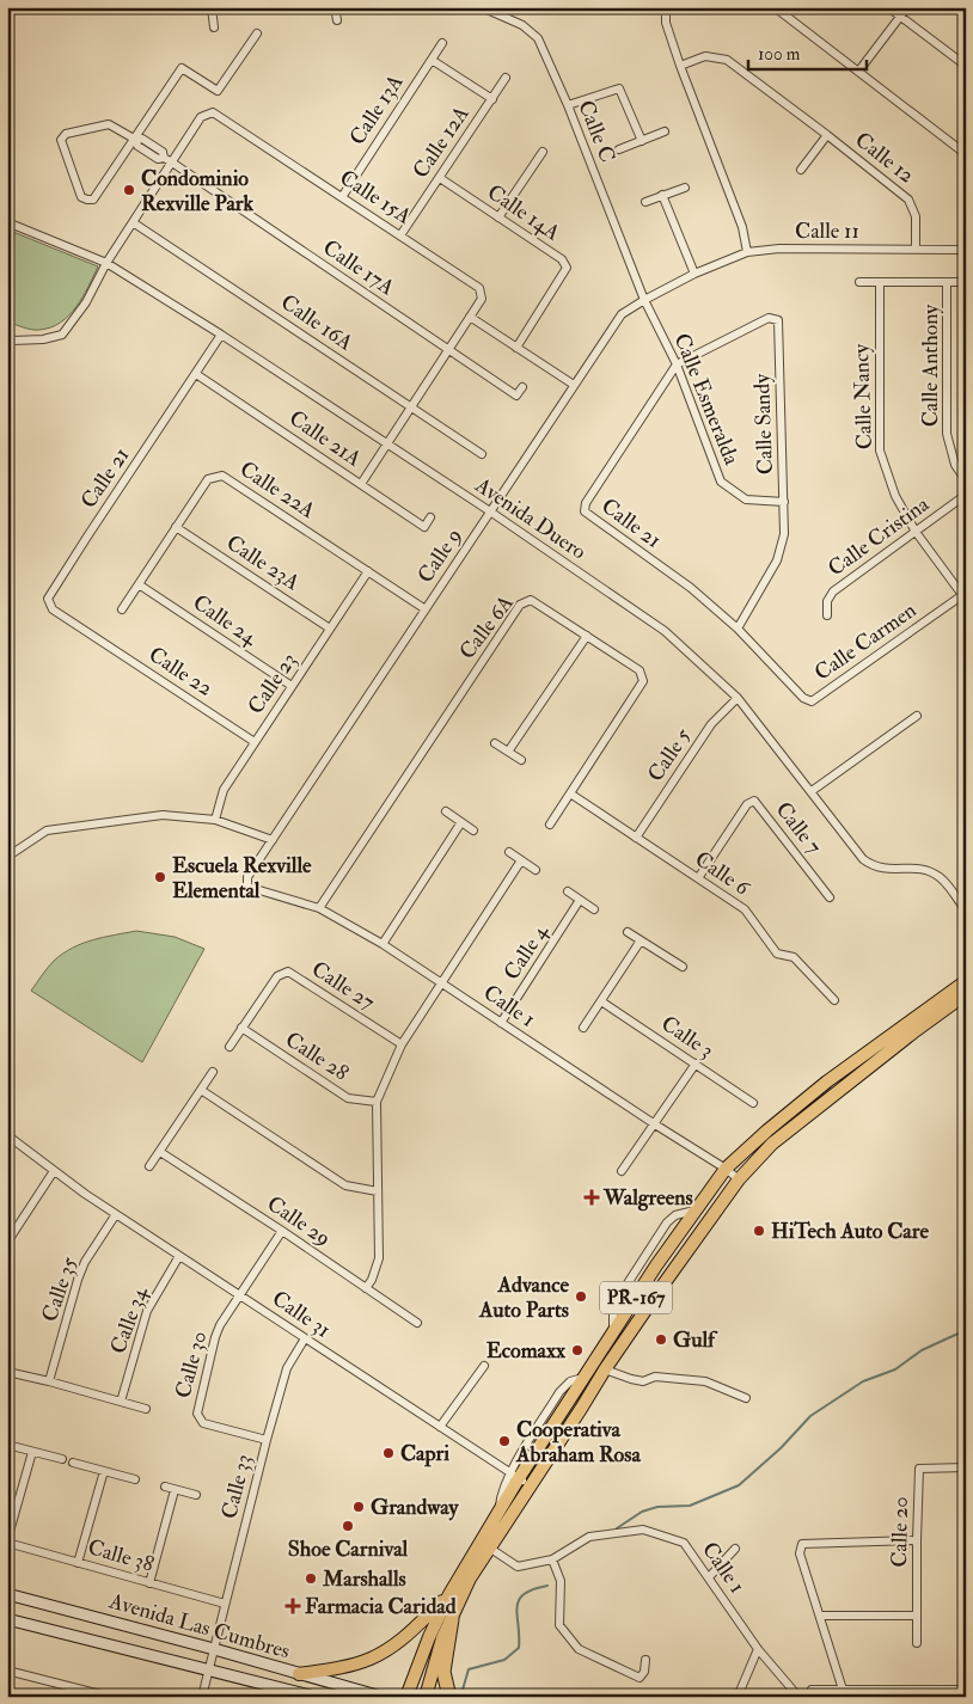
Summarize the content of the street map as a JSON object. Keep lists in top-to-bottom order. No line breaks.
{"streets":{"main road":["PR-167"],"street":["Calle 13A","Calle C","Calle 12A","Calle 12","Calle 15A","Calle 14A","Calle 11","Calle 17A","Calle 16A","Calle Anthony","Calle Nancy","Calle Esmeralda","Calle Sandy","Calle 21A","Calle 21","Calle 22A","Avenida Duero","Calle Cristina","Calle 9","Calle 23A","Calle 24","Calle 6A","Calle Carmen","Calle 22","Calle 23","Calle 5","Calle 7","Calle 6","Calle 4","Calle 27","Calle 1","Calle 3","Calle 28","Calle 29","Calle 35","Calle 31","Calle 34","Calle 30","Calle 33","Calle 20","Calle 38","Avenida Las Cumbres"]},"crossings":[["Calle 13A","Calle 12A"],["Calle 13A","Calle 15A"],["Calle C","Calle Esmeralda"],["Calle C","Calle 9"],["Calle 12A","Calle 15A"],["Calle 12A","Calle 14A"],["Calle 12","Calle 11"],["Calle 15A","Calle 17A"],["Calle 15A","Calle 16A"],["Calle 15A","Calle 21A"],["Calle 15A","Avenida Duero"],["Calle 11","Calle 9"],["Calle Nancy","Calle Cristina"],["Calle Nancy","Calle Carmen"],["Calle Esmeralda","Calle Sandy"],["Calle Esmeralda","Calle 21"],["Calle Esmeralda","Calle 9"],["Calle Sandy","Calle 21"],["Calle Sandy","Calle Carmen"],["Calle 21A","Calle 21"],["Calle 21","Avenida Duero"],["Calle 21","Calle Carmen"],["Calle 21","Calle 22"],["Calle 22A","Calle 9"],["Calle 22A","Calle 23A"],["Calle 22A","Calle 24"],["Calle 22A","Calle 23"],["Avenida Duero","Calle 9"],["Avenida Duero","Calle 5"],["Calle 9","Calle 1"],["Calle 23A","Calle 23"],["Calle 24","Calle 23"],["Calle 6A","Calle 6"],["Calle 6A","Calle 1"],["Calle 22","Calle 23"],["Calle 5","Calle 6"],["Calle 7","Calle 6"],["Calle 4","Calle 1"],["Calle 27","Calle 28"],["Calle 1","PR-167"],["Calle 29","Calle 30"],["Calle 35","Calle 31"],["PR-167","Calle 31"],["Calle 31","Calle 34"],["Calle 31","Calle 30"],["Calle 31","Calle 33"],["Calle 30","Calle 33"],["Calle 33","Calle 38"],["Calle 33","Avenida Las Cumbres"]],"places":{"other":["Condominio Rexville Park","Escuela Rexville Elemental","HiTech Auto Care","Advance Auto Parts","Gulf","Ecomaxx","Cooperativa Abraham Rosa","Capri","Grandway","Shoe Carnival","Marshalls"],"health":["Walgreens","Farmacia Caridad"]},"scale_bar":"100 m"}
